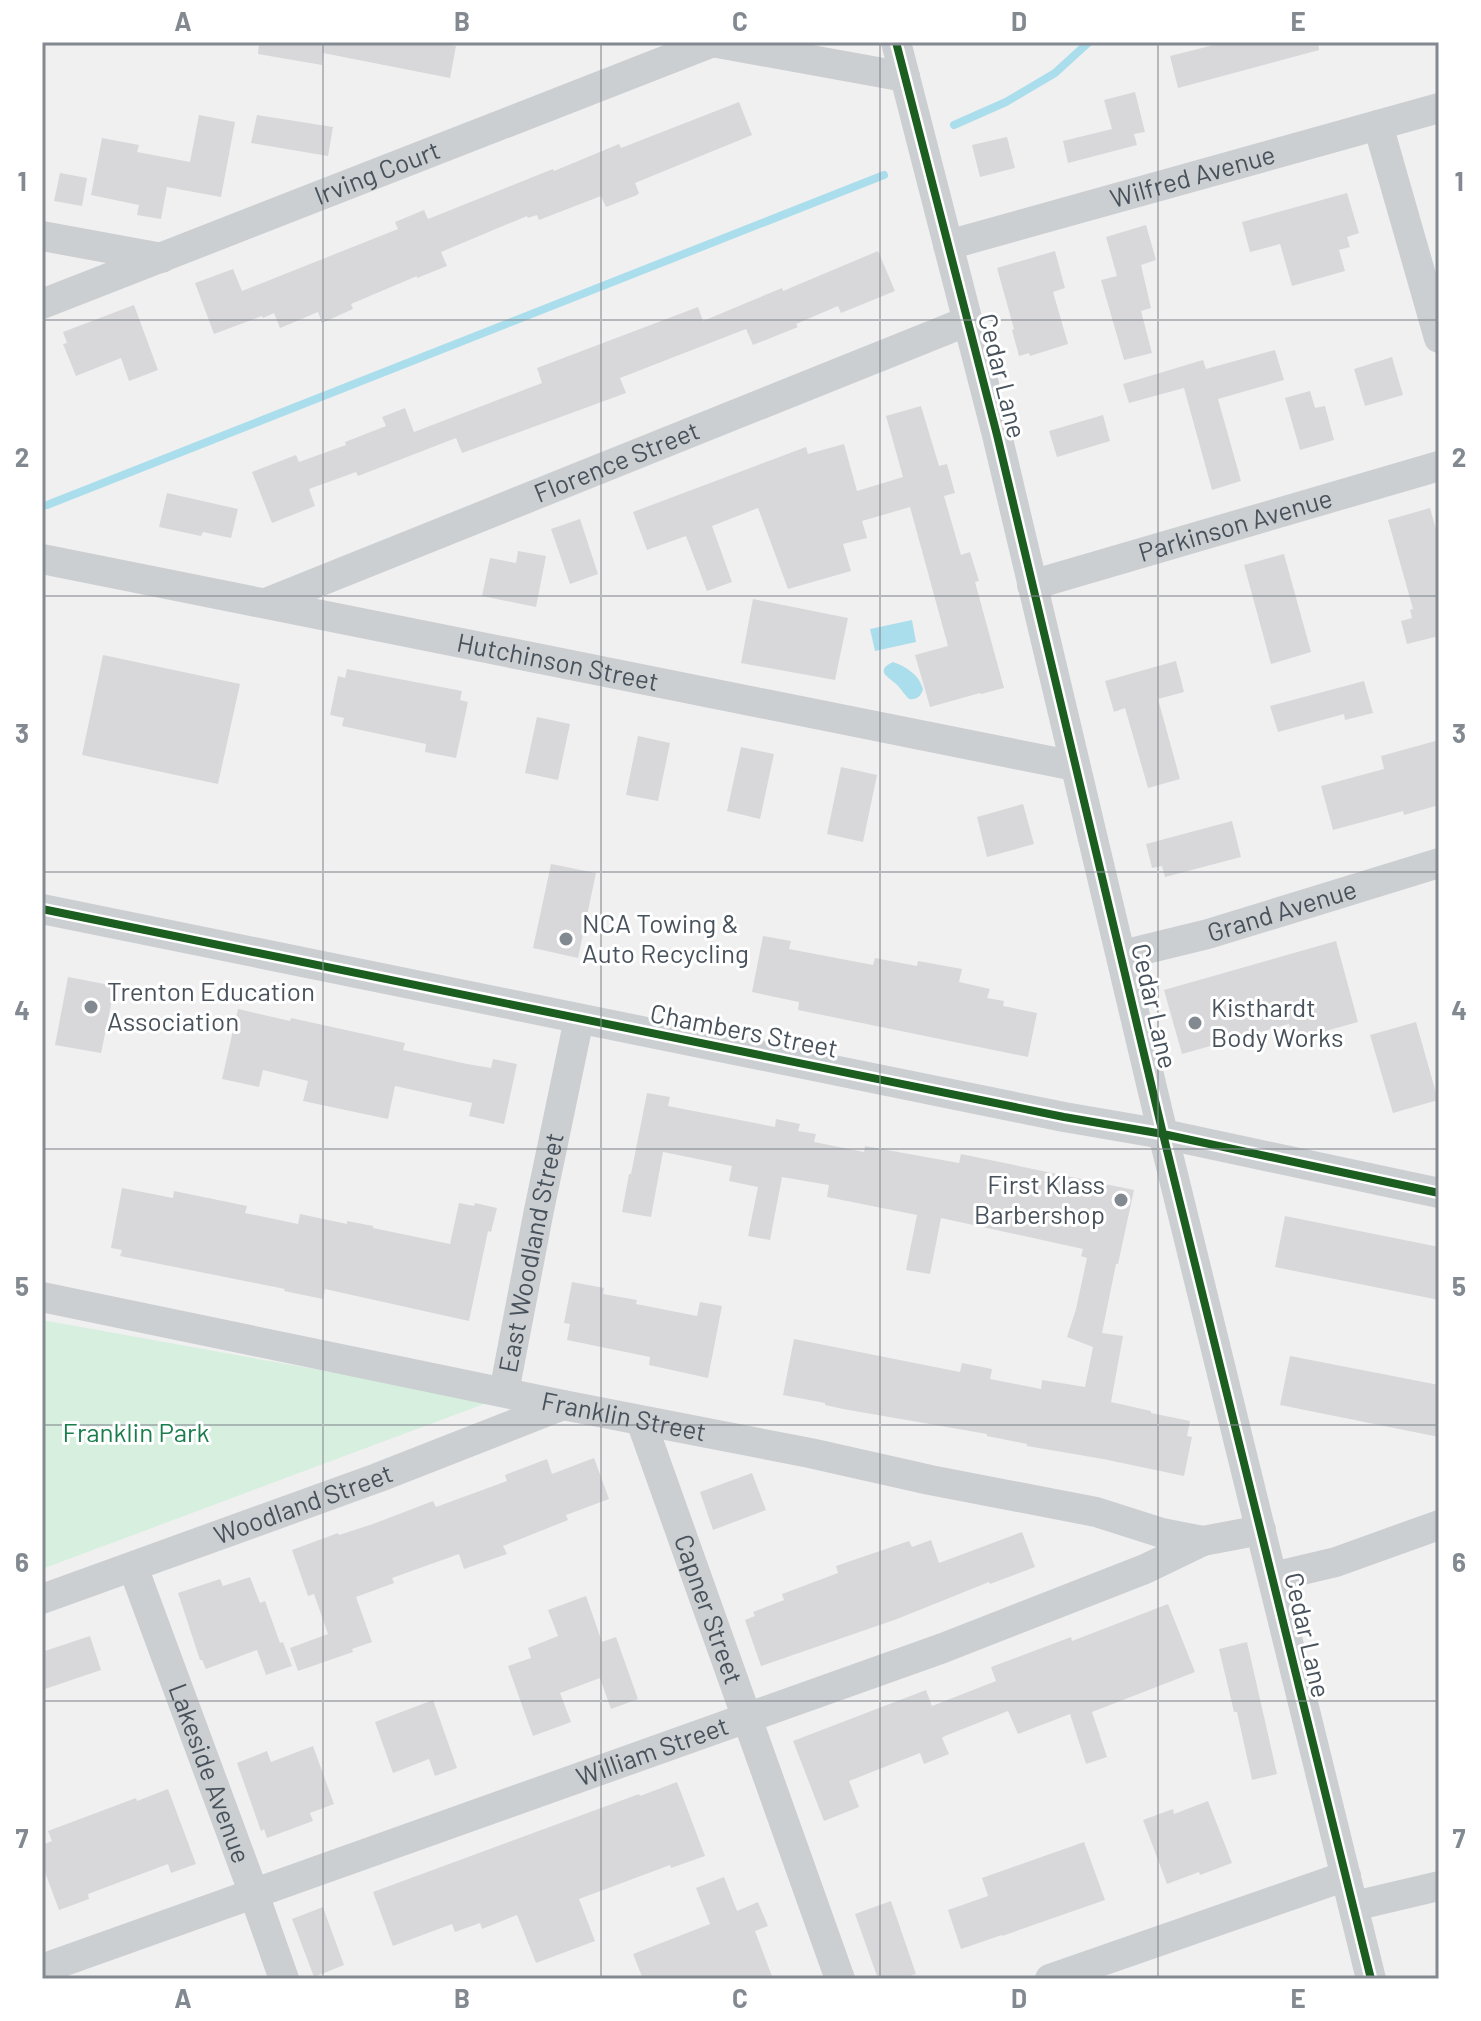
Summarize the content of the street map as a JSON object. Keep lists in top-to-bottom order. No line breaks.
{"streets":{"street":["Irving Court","Wilfred Avenue","Cedar Lane","Florence Street","Parkinson Avenue","Hutchinson Street","Grand Avenue","Chambers Street","East Woodland Street","Franklin Street","Woodland Street","Capner Street","William Street","Lakeside Avenue"]},"crossings":[["Wilfred Avenue","Cedar Lane"],["Cedar Lane","Florence Street"],["Cedar Lane","Parkinson Avenue"],["Cedar Lane","Hutchinson Street"],["Cedar Lane","Grand Avenue"],["Cedar Lane","Chambers Street"],["Cedar Lane","William Street"],["Florence Street","Hutchinson Street"],["Chambers Street","East Woodland Street"],["East Woodland Street","Franklin Street"],["Franklin Street","Woodland Street"],["Franklin Street","Capner Street"],["Franklin Street","William Street"],["Woodland Street","Lakeside Avenue"],["Capner Street","William Street"],["William Street","Lakeside Avenue"]],"parks":["Franklin Park"],"places":["NCA Towing & Auto Recycling","Trenton Education Association","Kisthardt Body Works","First Klass Barbershop"],"grid":{"columns":["A","B","C","D","E"],"rows":["1","2","3","4","5","6","7"]}}
